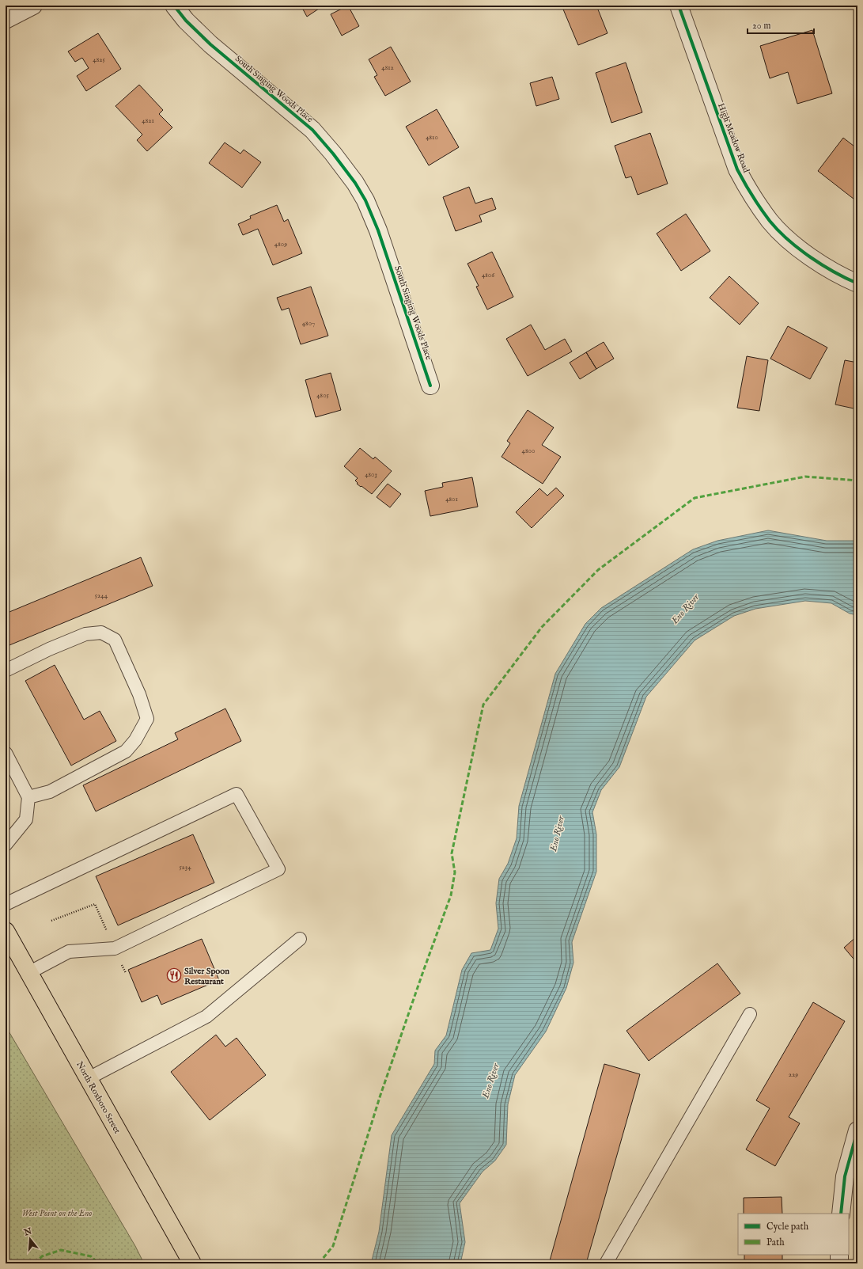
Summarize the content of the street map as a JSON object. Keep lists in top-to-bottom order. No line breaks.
{"streets":{"highway":["North Roxboro Street"],"street":["South Singing Woods Place","High Meadow Road"]},"water":["Eno River"],"parks":["West Point on the Eno"],"places":{"restaurant":["Silver Spoon Restaurant"]},"house_numbers":["4825","4812","4821","4810","4809","4806","4807","4805","4800","4803","4801","5244","5234","229"],"legend":["Cycle path","Path"],"scale_bar":"20 m","north":"top"}
